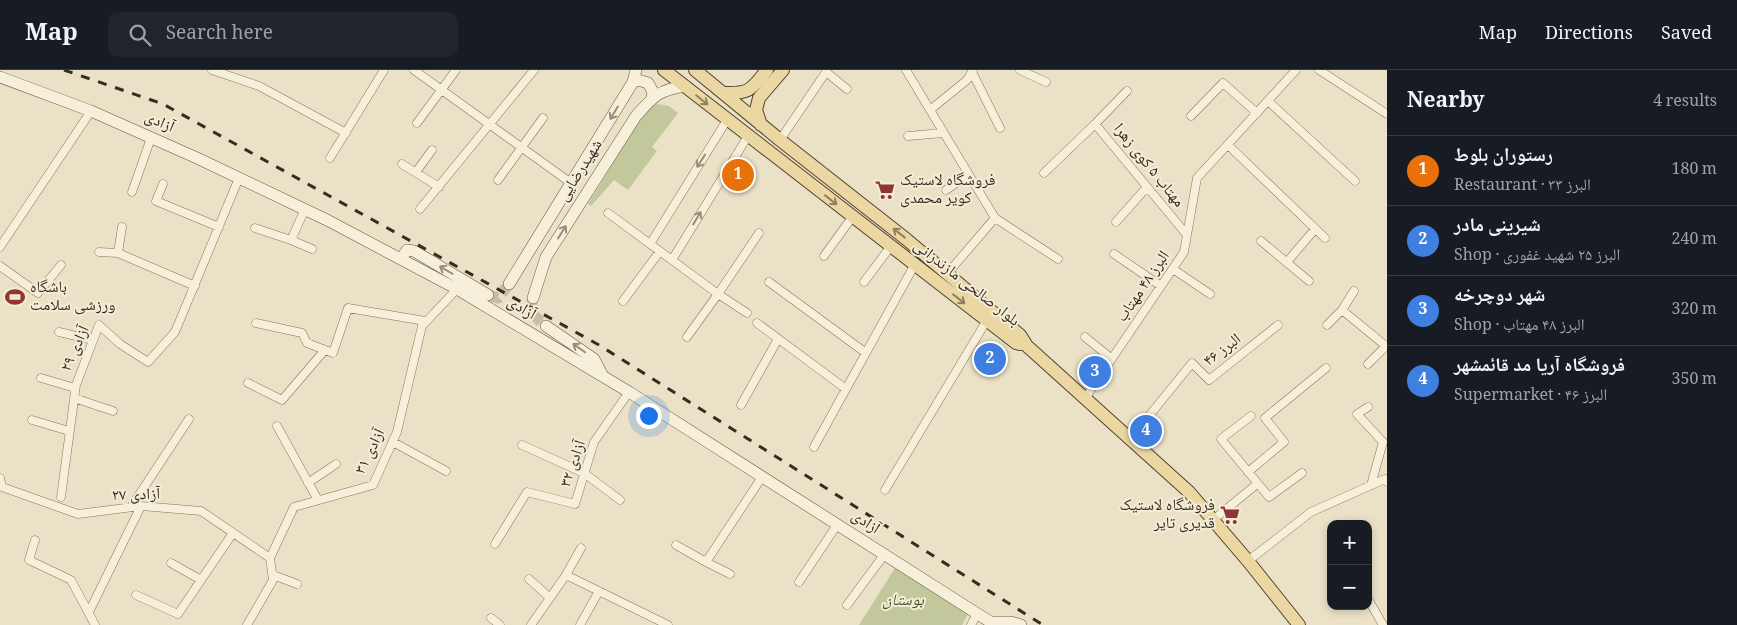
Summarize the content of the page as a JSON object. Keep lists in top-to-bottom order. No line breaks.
{"streets":{"main road":["آزادی","شهیدرضایی","بلوار صالحی مازندرانی"],"street":["مهتاب ۵ کوی زهرا","البرز ۴۸ مهتاب","آزادی ۲۹","البرز ۴۶","آزادی ۳۱","آزادی ۳۲","آزادی ۲۷"]},"crossings":[["آزادی","آزادی ۲۹"],["آزادی","آزادی ۳۱"],["آزادی","آزادی ۳۲"],["مهتاب ۵ کوی زهرا","البرز ۴۸ مهتاب"],["شهیدرضایی","بلوار صالحی مازندرانی"],["آزادی ۳۱","آزادی ۲۷"]],"parks":["بوستان"],"places":{"supermarket":["فروشگاه لاستیک کویر محمدی","فروشگاه لاستیک قدیری تایر"],"sports":["باشگاه ورزشی سلامت"]},"page":{"header":"Map","search":"Search here","nav":["Map","Directions","Saved"],"heading":["Nearby","4 results"],"list":[{"mark":"1","name":"رستوران بلوط","note":"Restaurant · البرز ۳۳","value":"180 m"},{"mark":"2","name":"شیرینی مادر","note":"Shop · البرز ۲۵ شهید غفوری","value":"240 m"},{"mark":"3","name":"شهر دوچرخه","note":"Shop · البرز ۴۸ مهتاب","value":"320 m"},{"mark":"4","name":"فروشگاه آریا مد قائمشهر","note":"Supermarket · البرز ۴۶","value":"350 m"}],"pins":["1","2","3","4"],"map_buttons":["+","−"]}}
